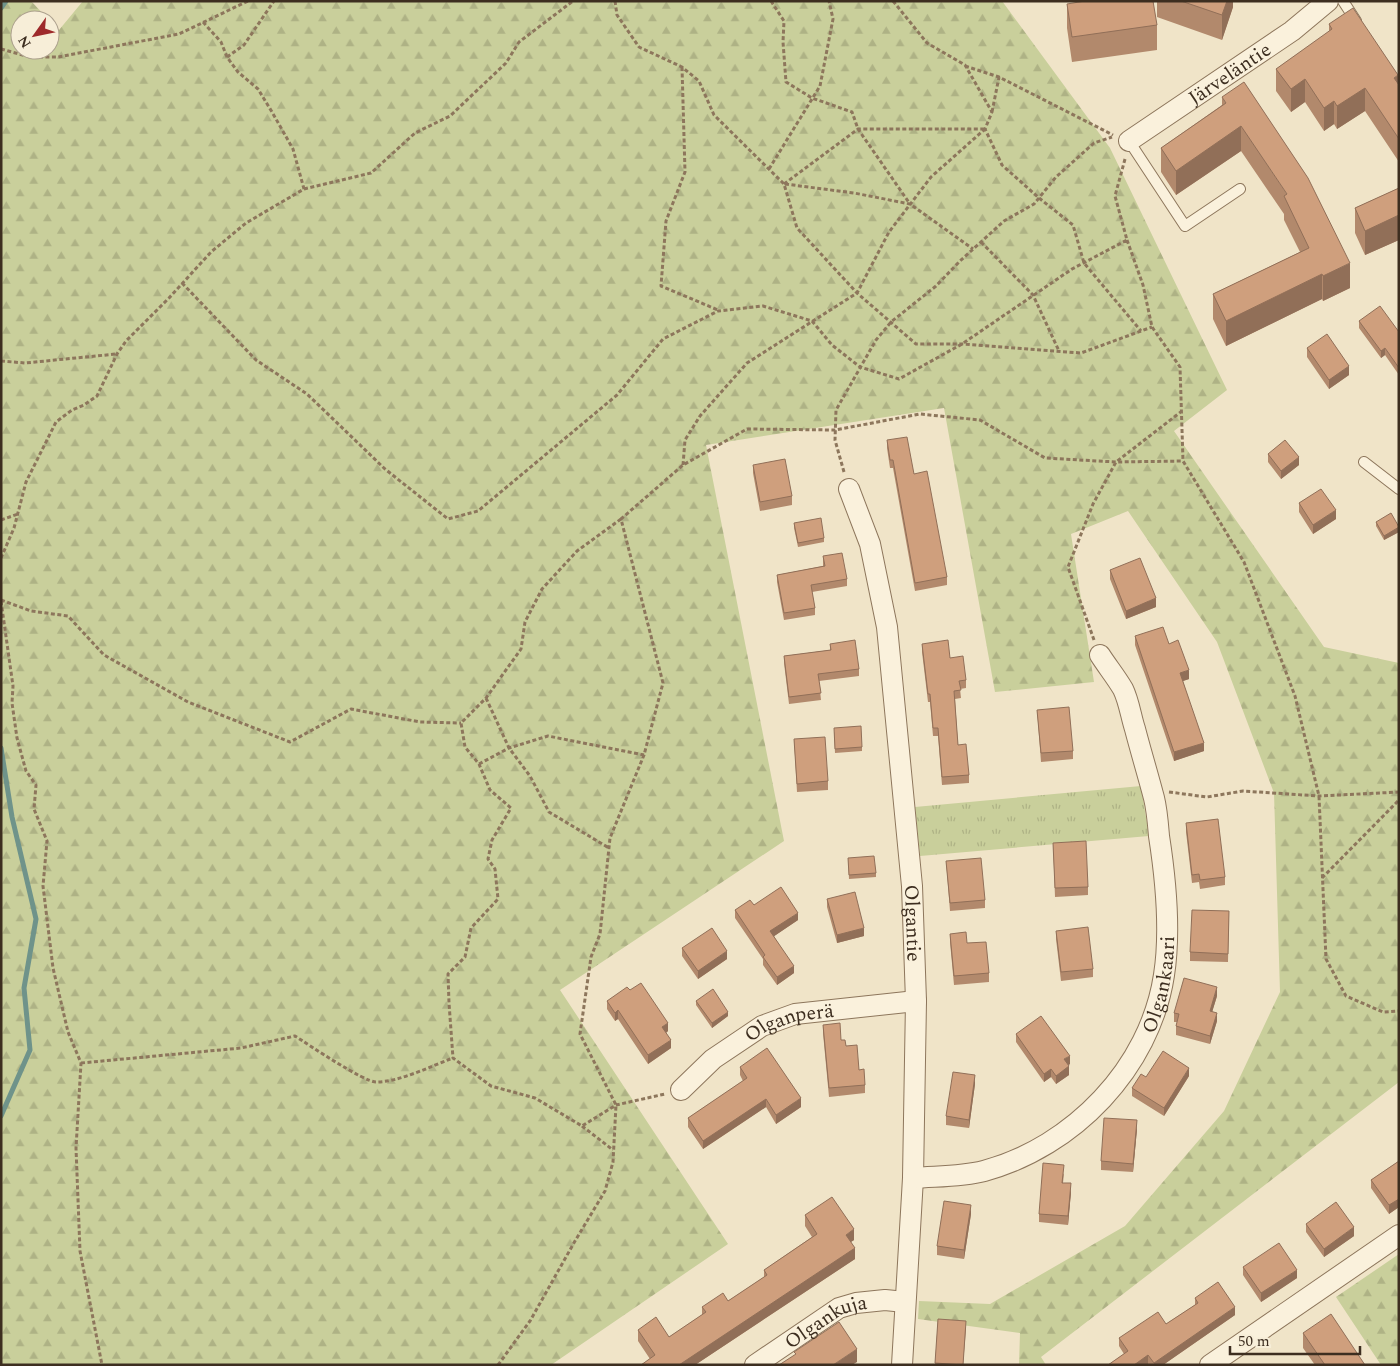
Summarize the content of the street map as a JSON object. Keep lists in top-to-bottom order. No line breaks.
{"streets":{"street":["Järveläntie","Olgantie","Olgankaari","Olganperä","Olgankuja"]},"crossings":[["Olgantie","Olgankaari"],["Olgantie","Olganperä"],["Olgantie","Olgankuja"]],"scale_bar":"50 m","north":"bottom left"}
